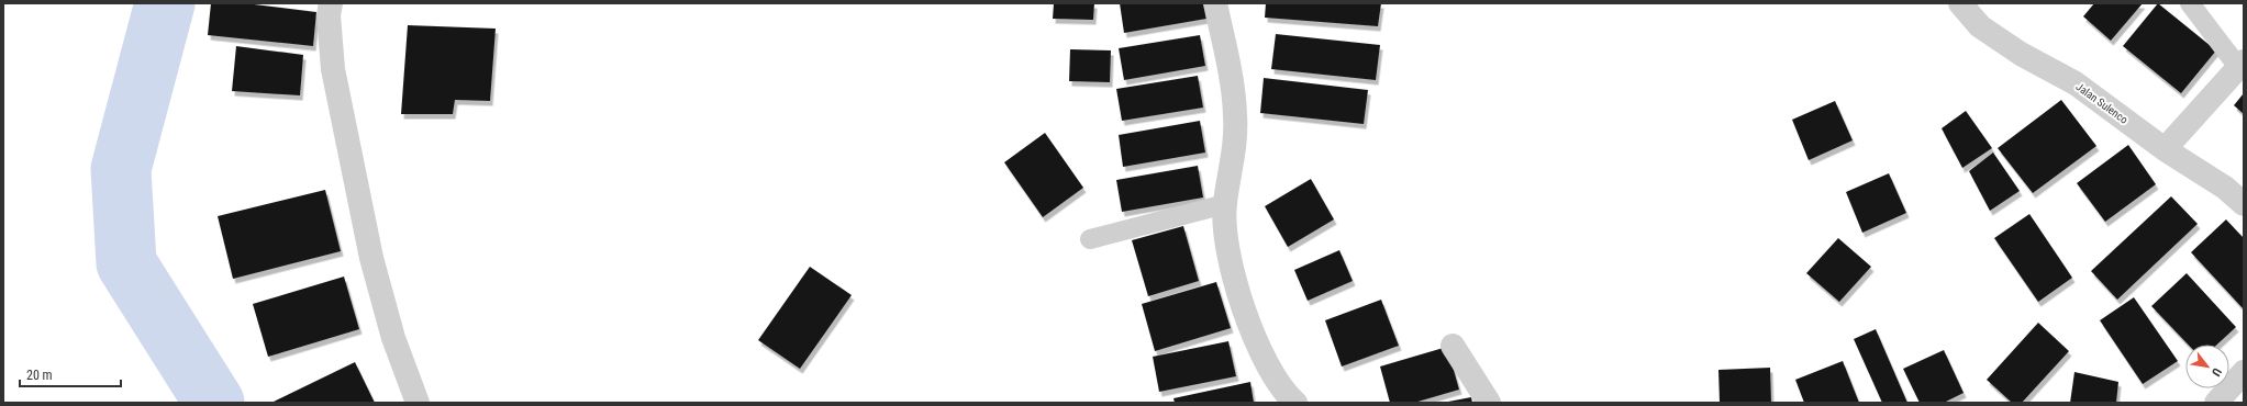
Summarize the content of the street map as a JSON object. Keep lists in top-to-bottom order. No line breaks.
{"streets":{"street":["Jalan Sulenco"]},"scale_bar":"20 m","north":"bottom right"}
